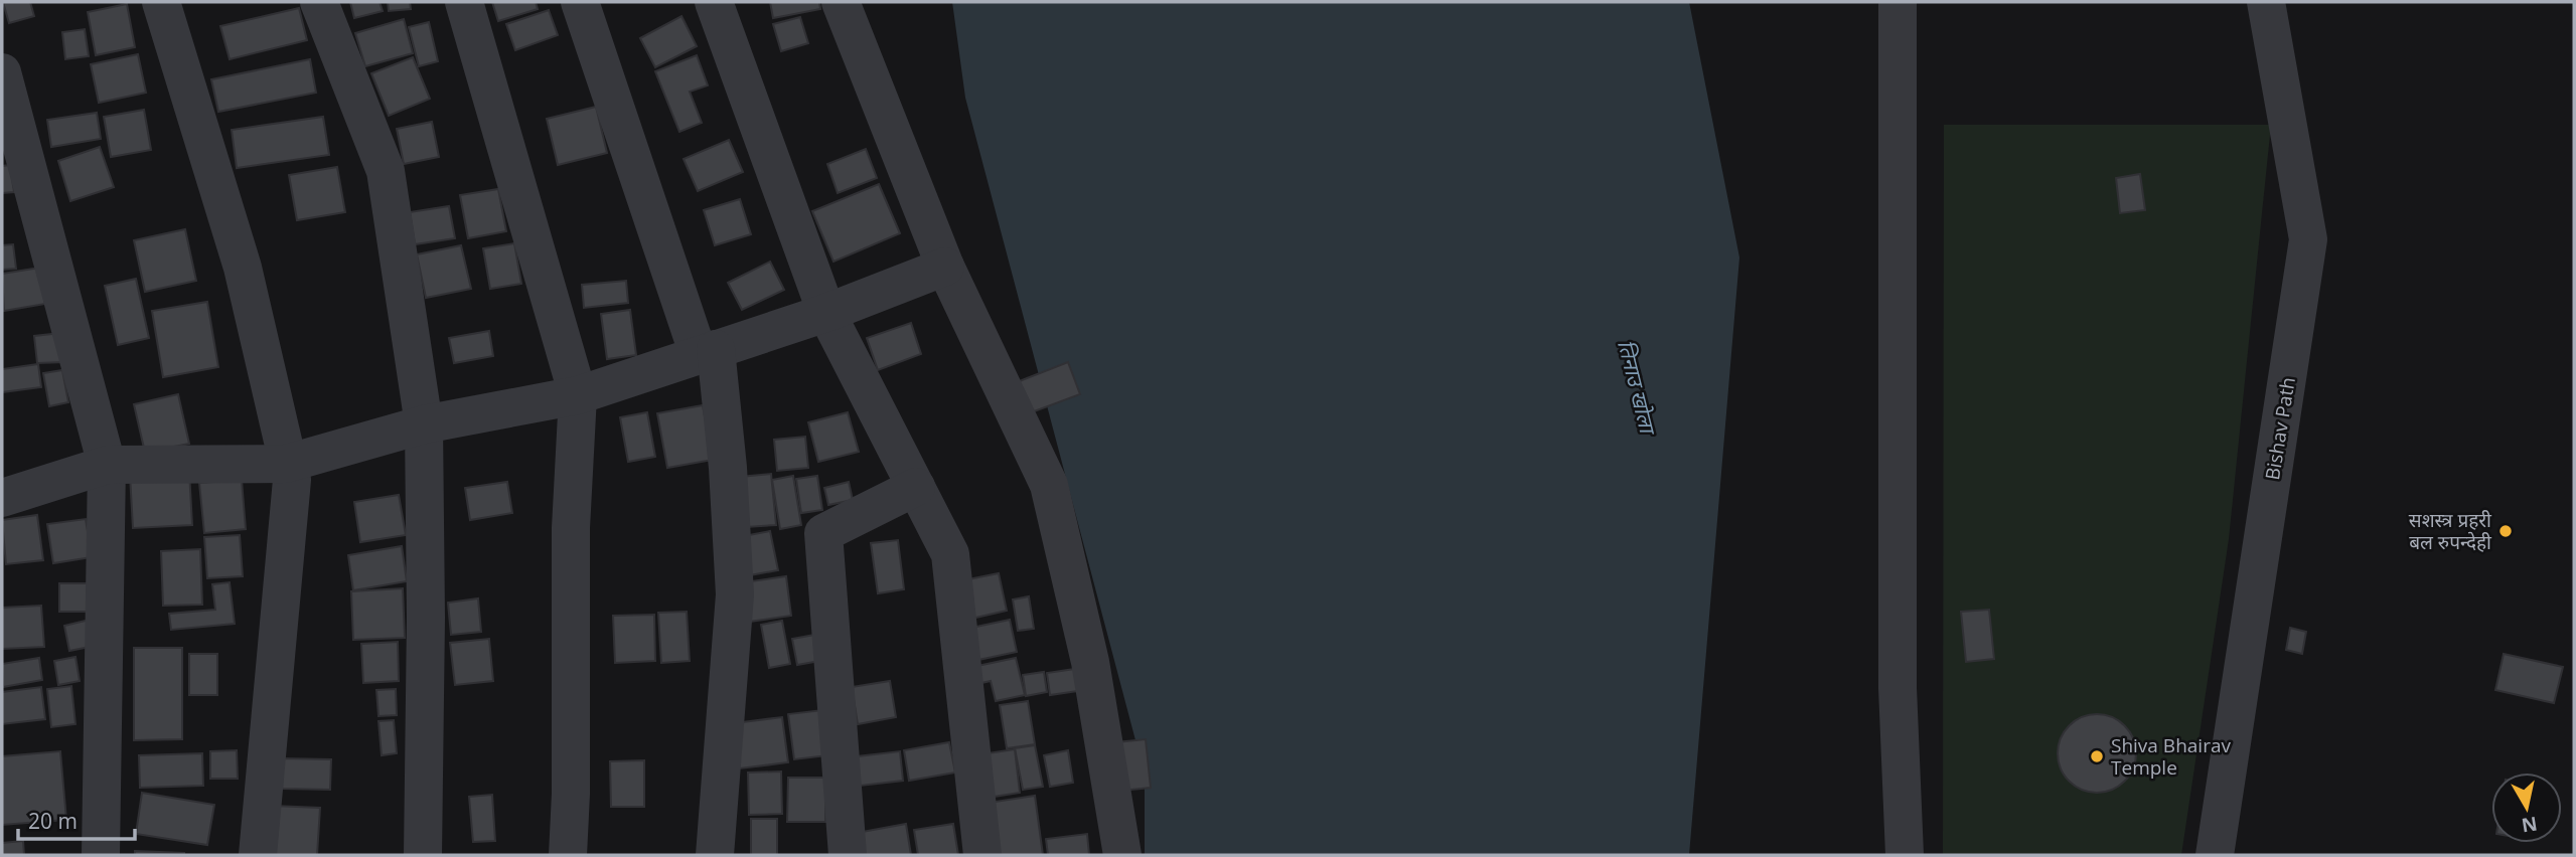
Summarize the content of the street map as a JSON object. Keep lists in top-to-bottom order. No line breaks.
{"streets":{"street":["Bishav Path"]},"water":["तिनाउ खोला"],"places":["सशस्त्र प्रहरी बल रुपन्देही","Shiva Bhairav Temple"],"scale_bar":"20 m","north":"bottom"}
